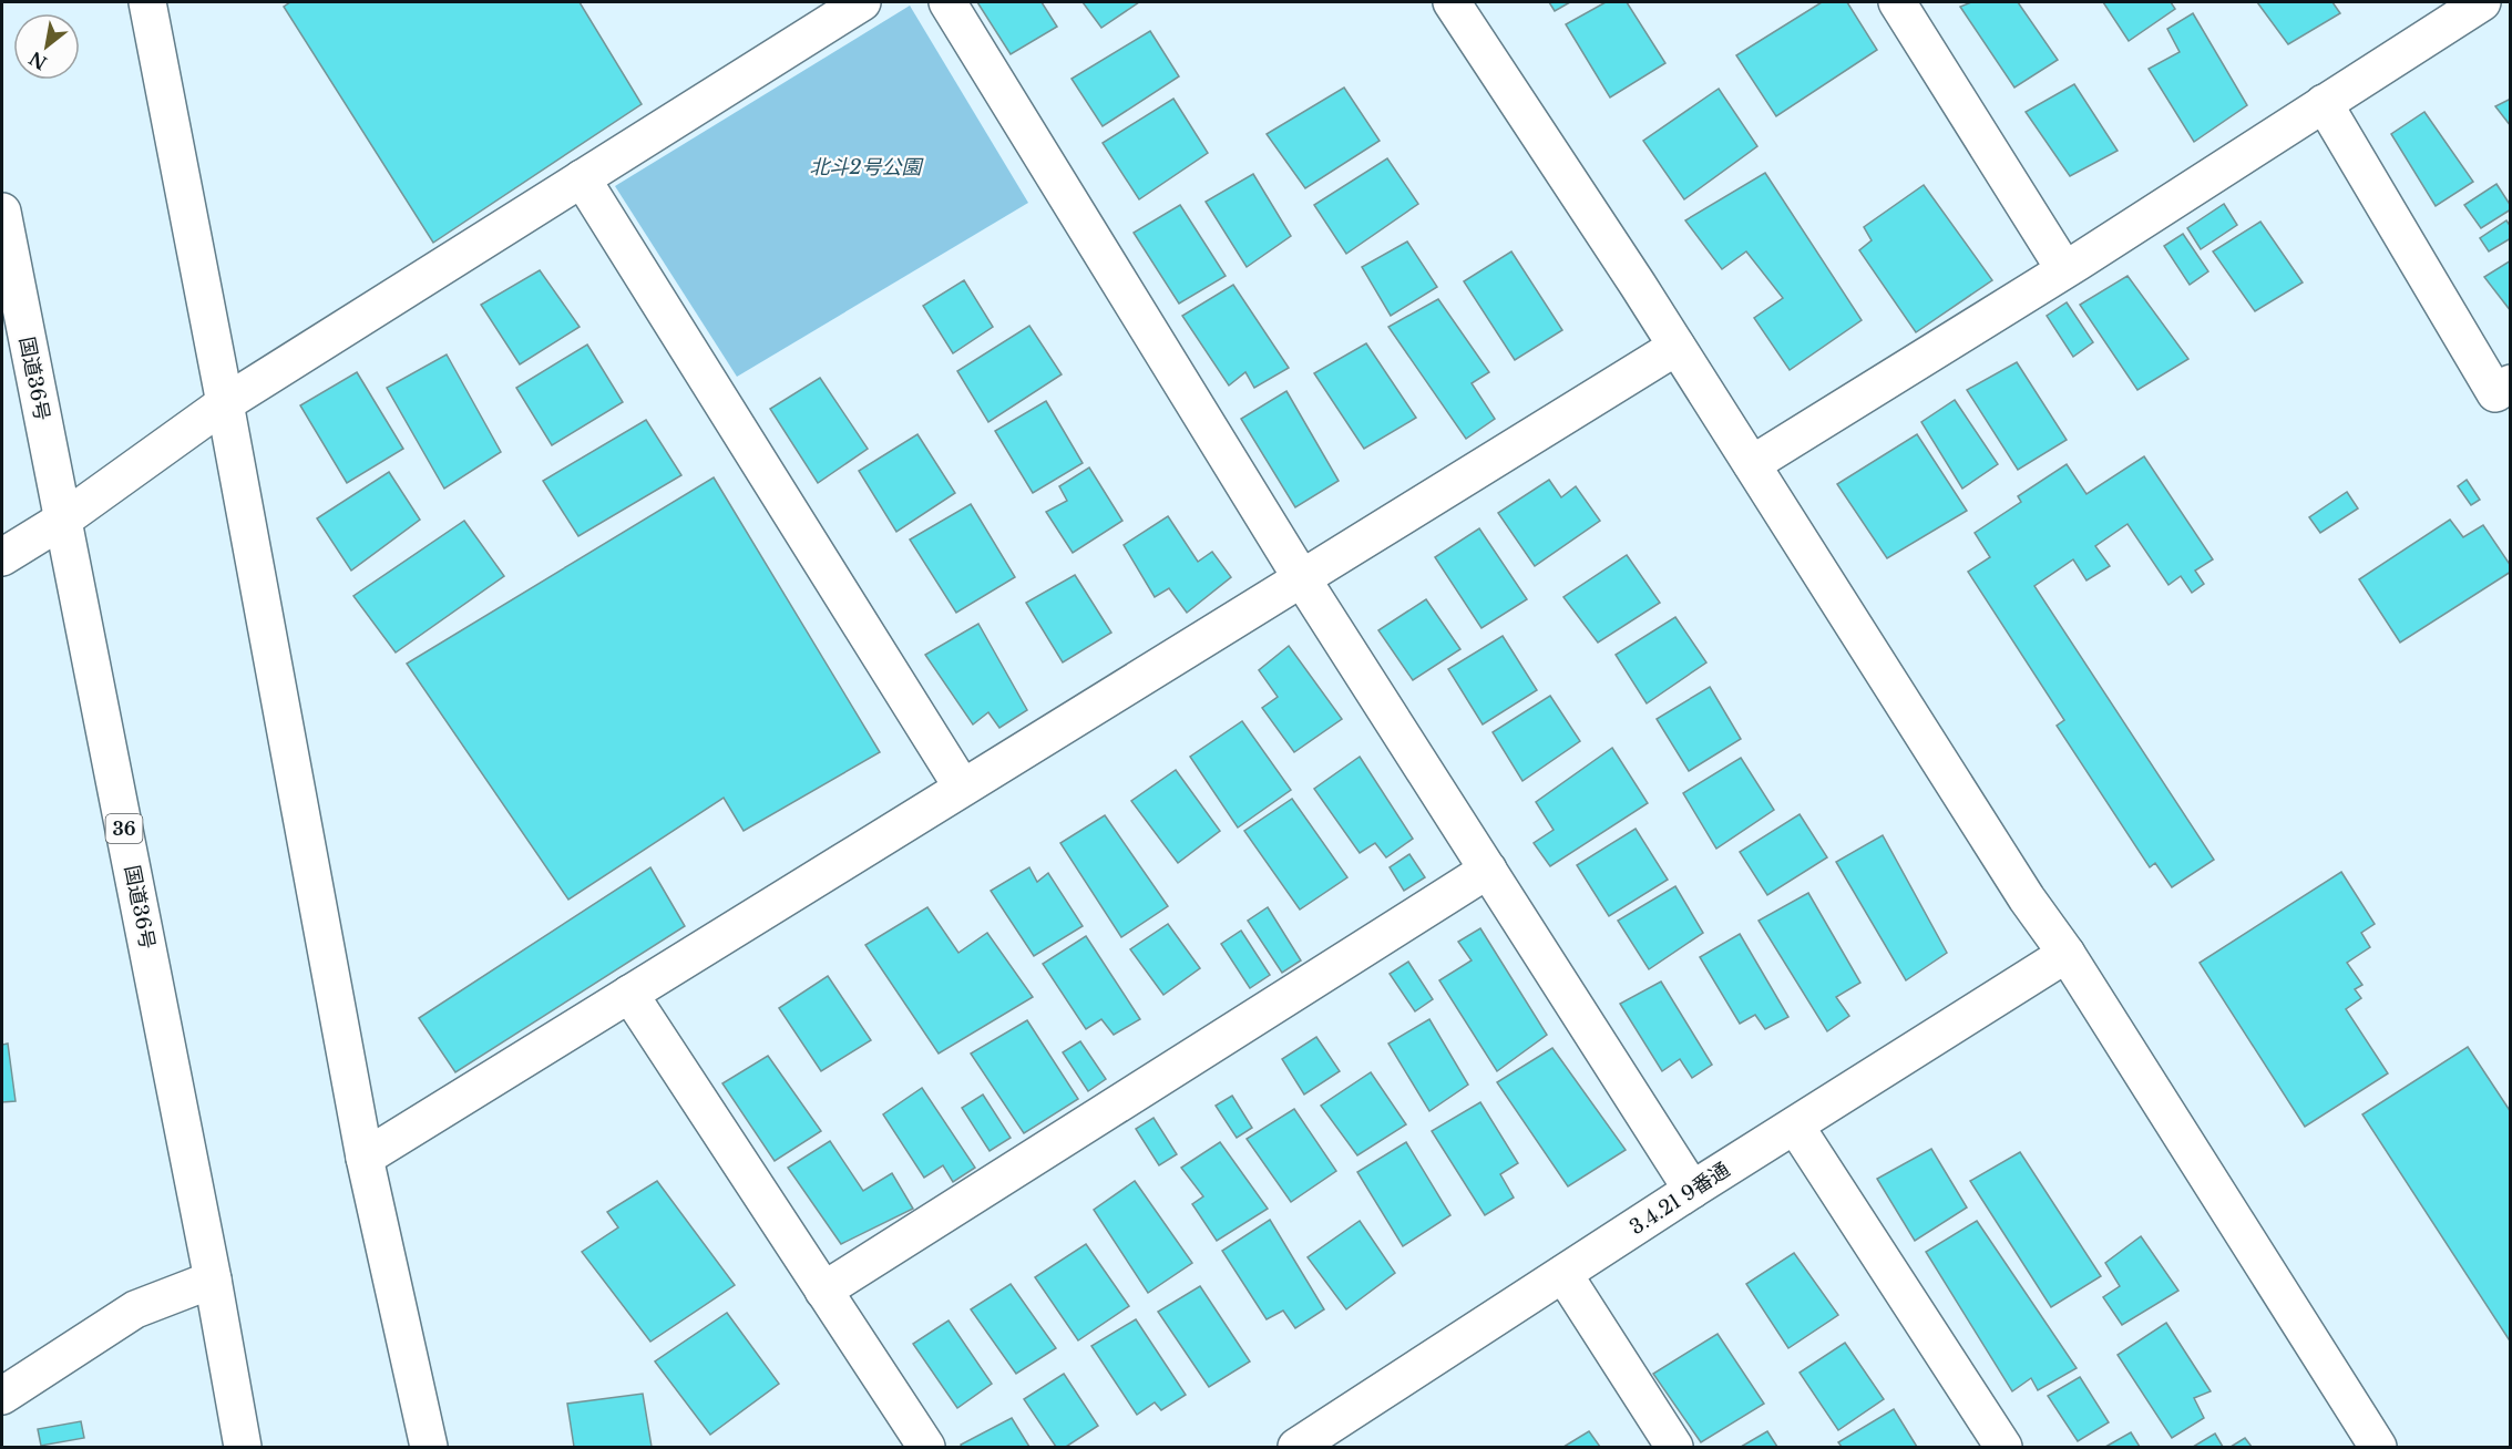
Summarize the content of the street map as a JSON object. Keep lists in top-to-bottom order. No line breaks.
{"streets":{"main road":["国道36号","36","3.4.21 9番通"]},"parks":["北斗2号公園"],"north":"bottom left"}
